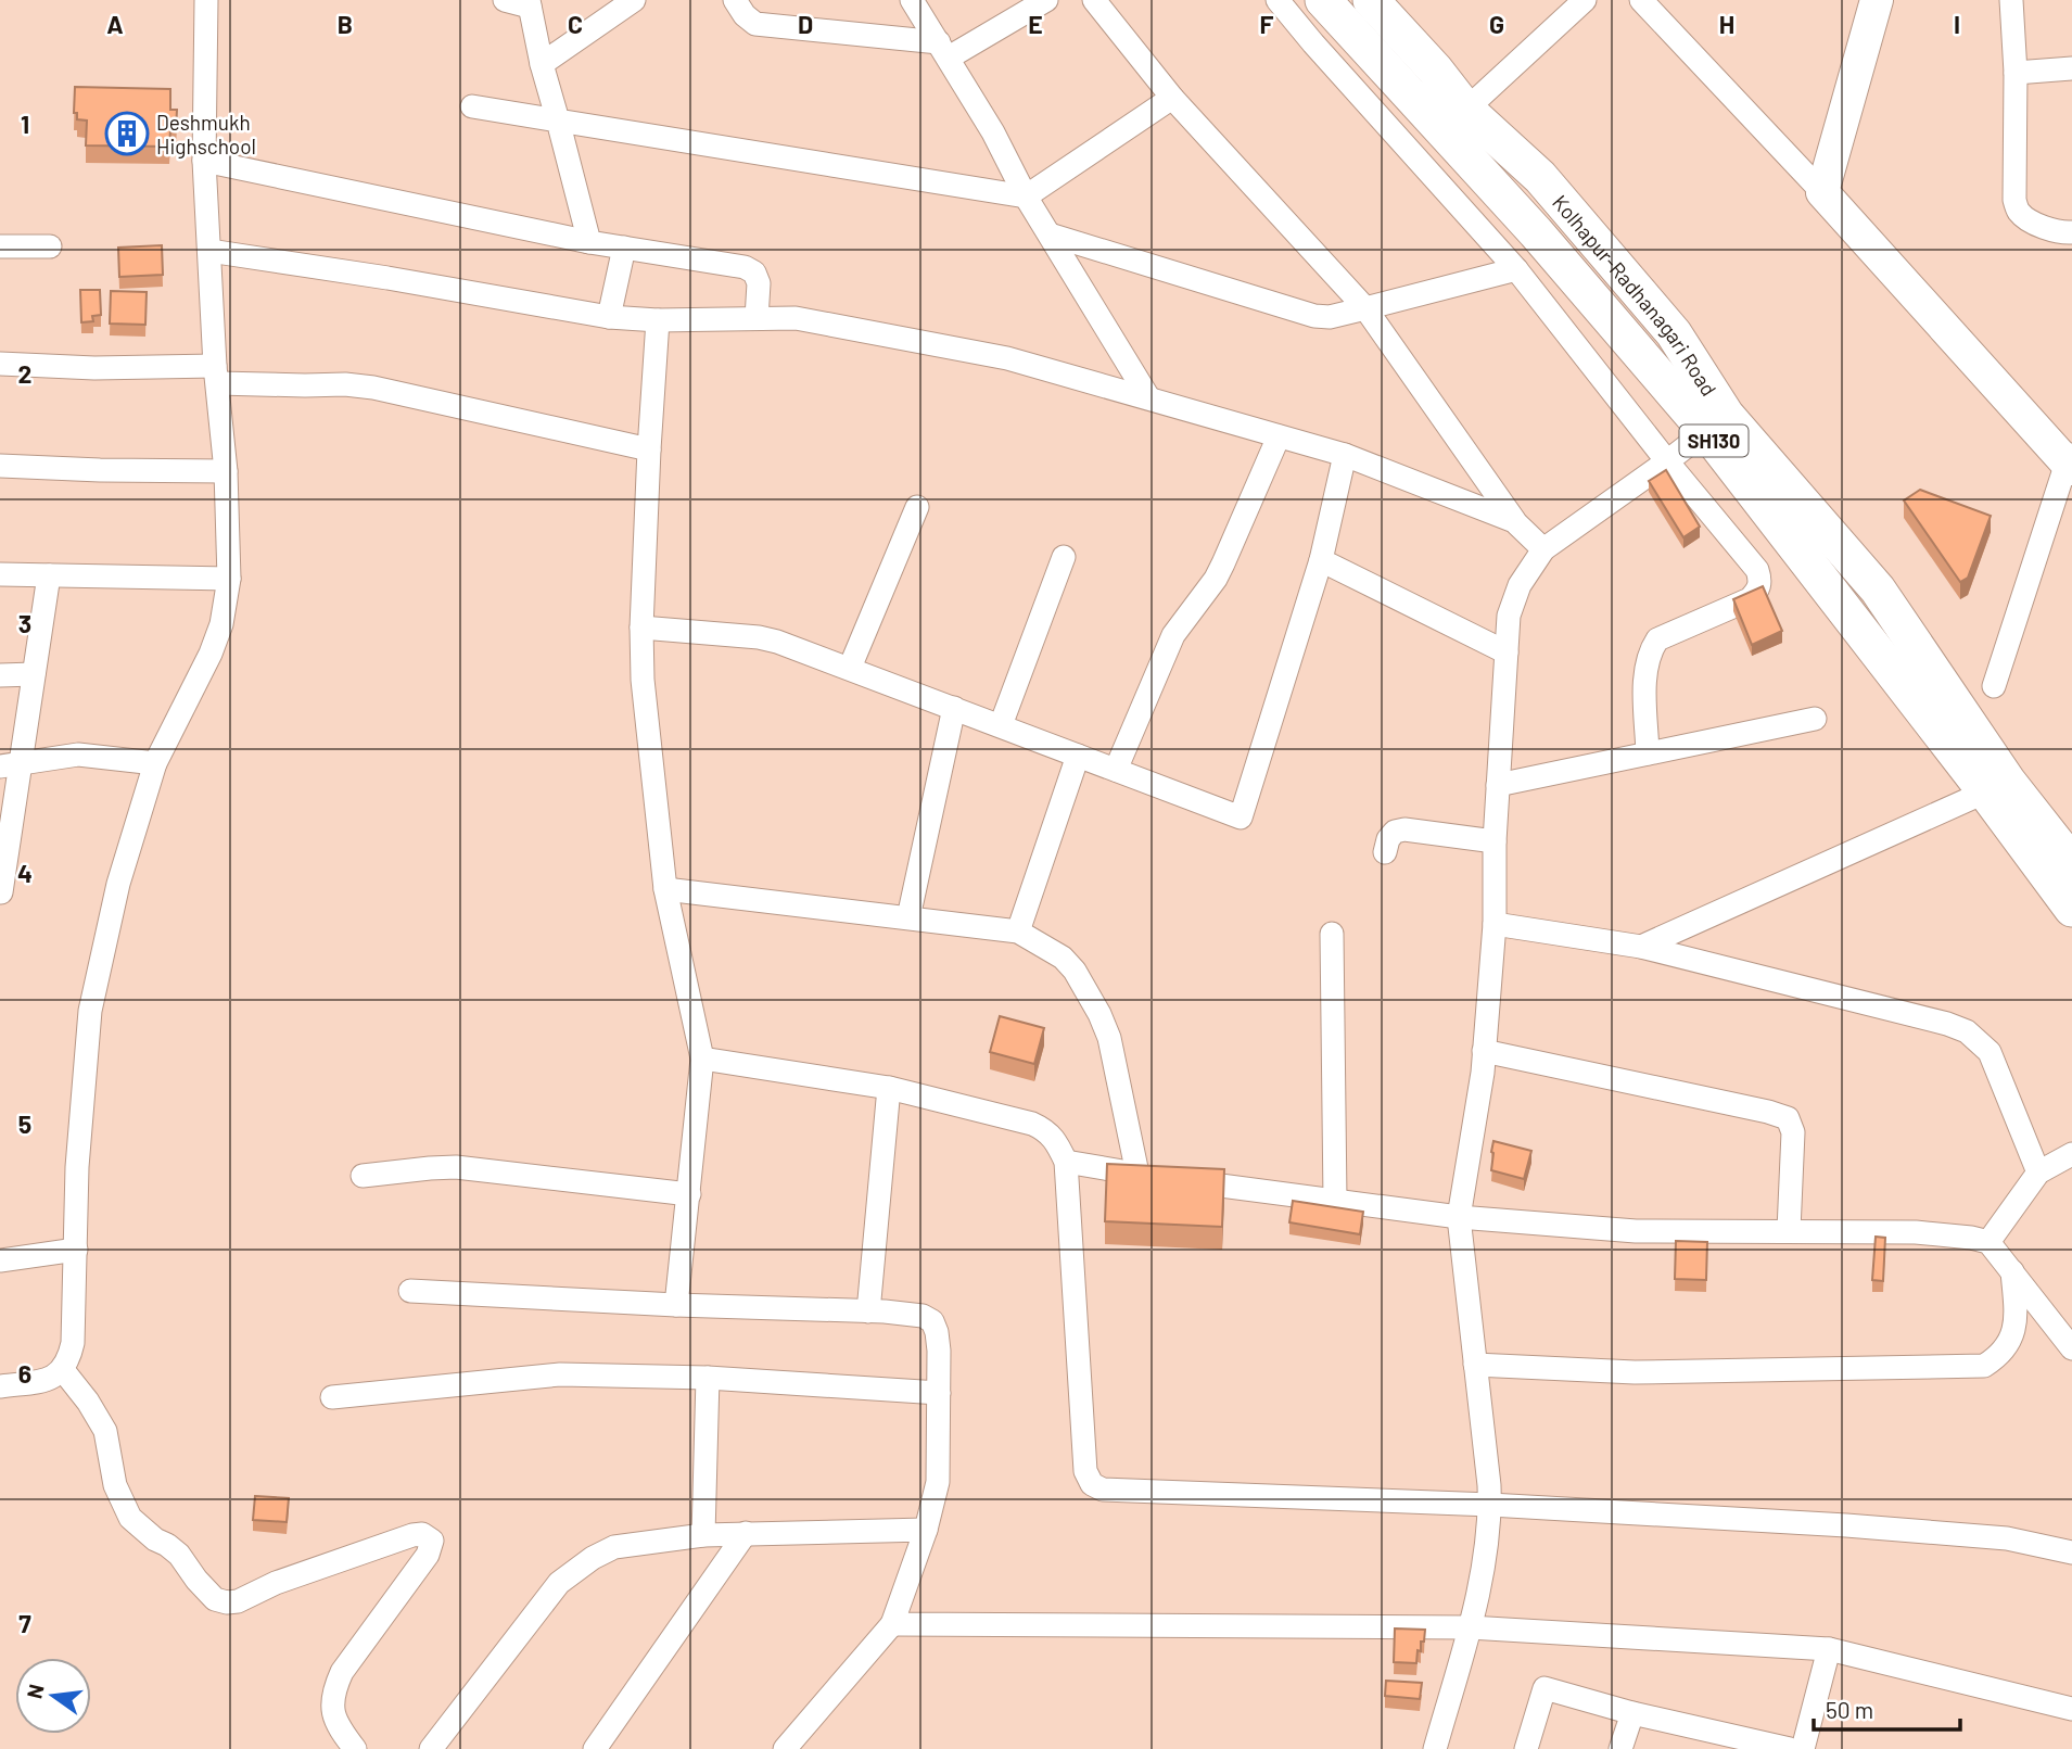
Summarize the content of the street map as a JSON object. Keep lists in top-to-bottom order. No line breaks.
{"streets":{"main road":["Kolhapur-Radhanagari Road"]},"places":{"building":["Deshmukh Highschool"]},"scale_bar":"50 m","north":"left","grid":{"columns":["A","B","C","D","E","F","G","H","I"],"rows":["1","2","3","4","5","6","7"]}}
